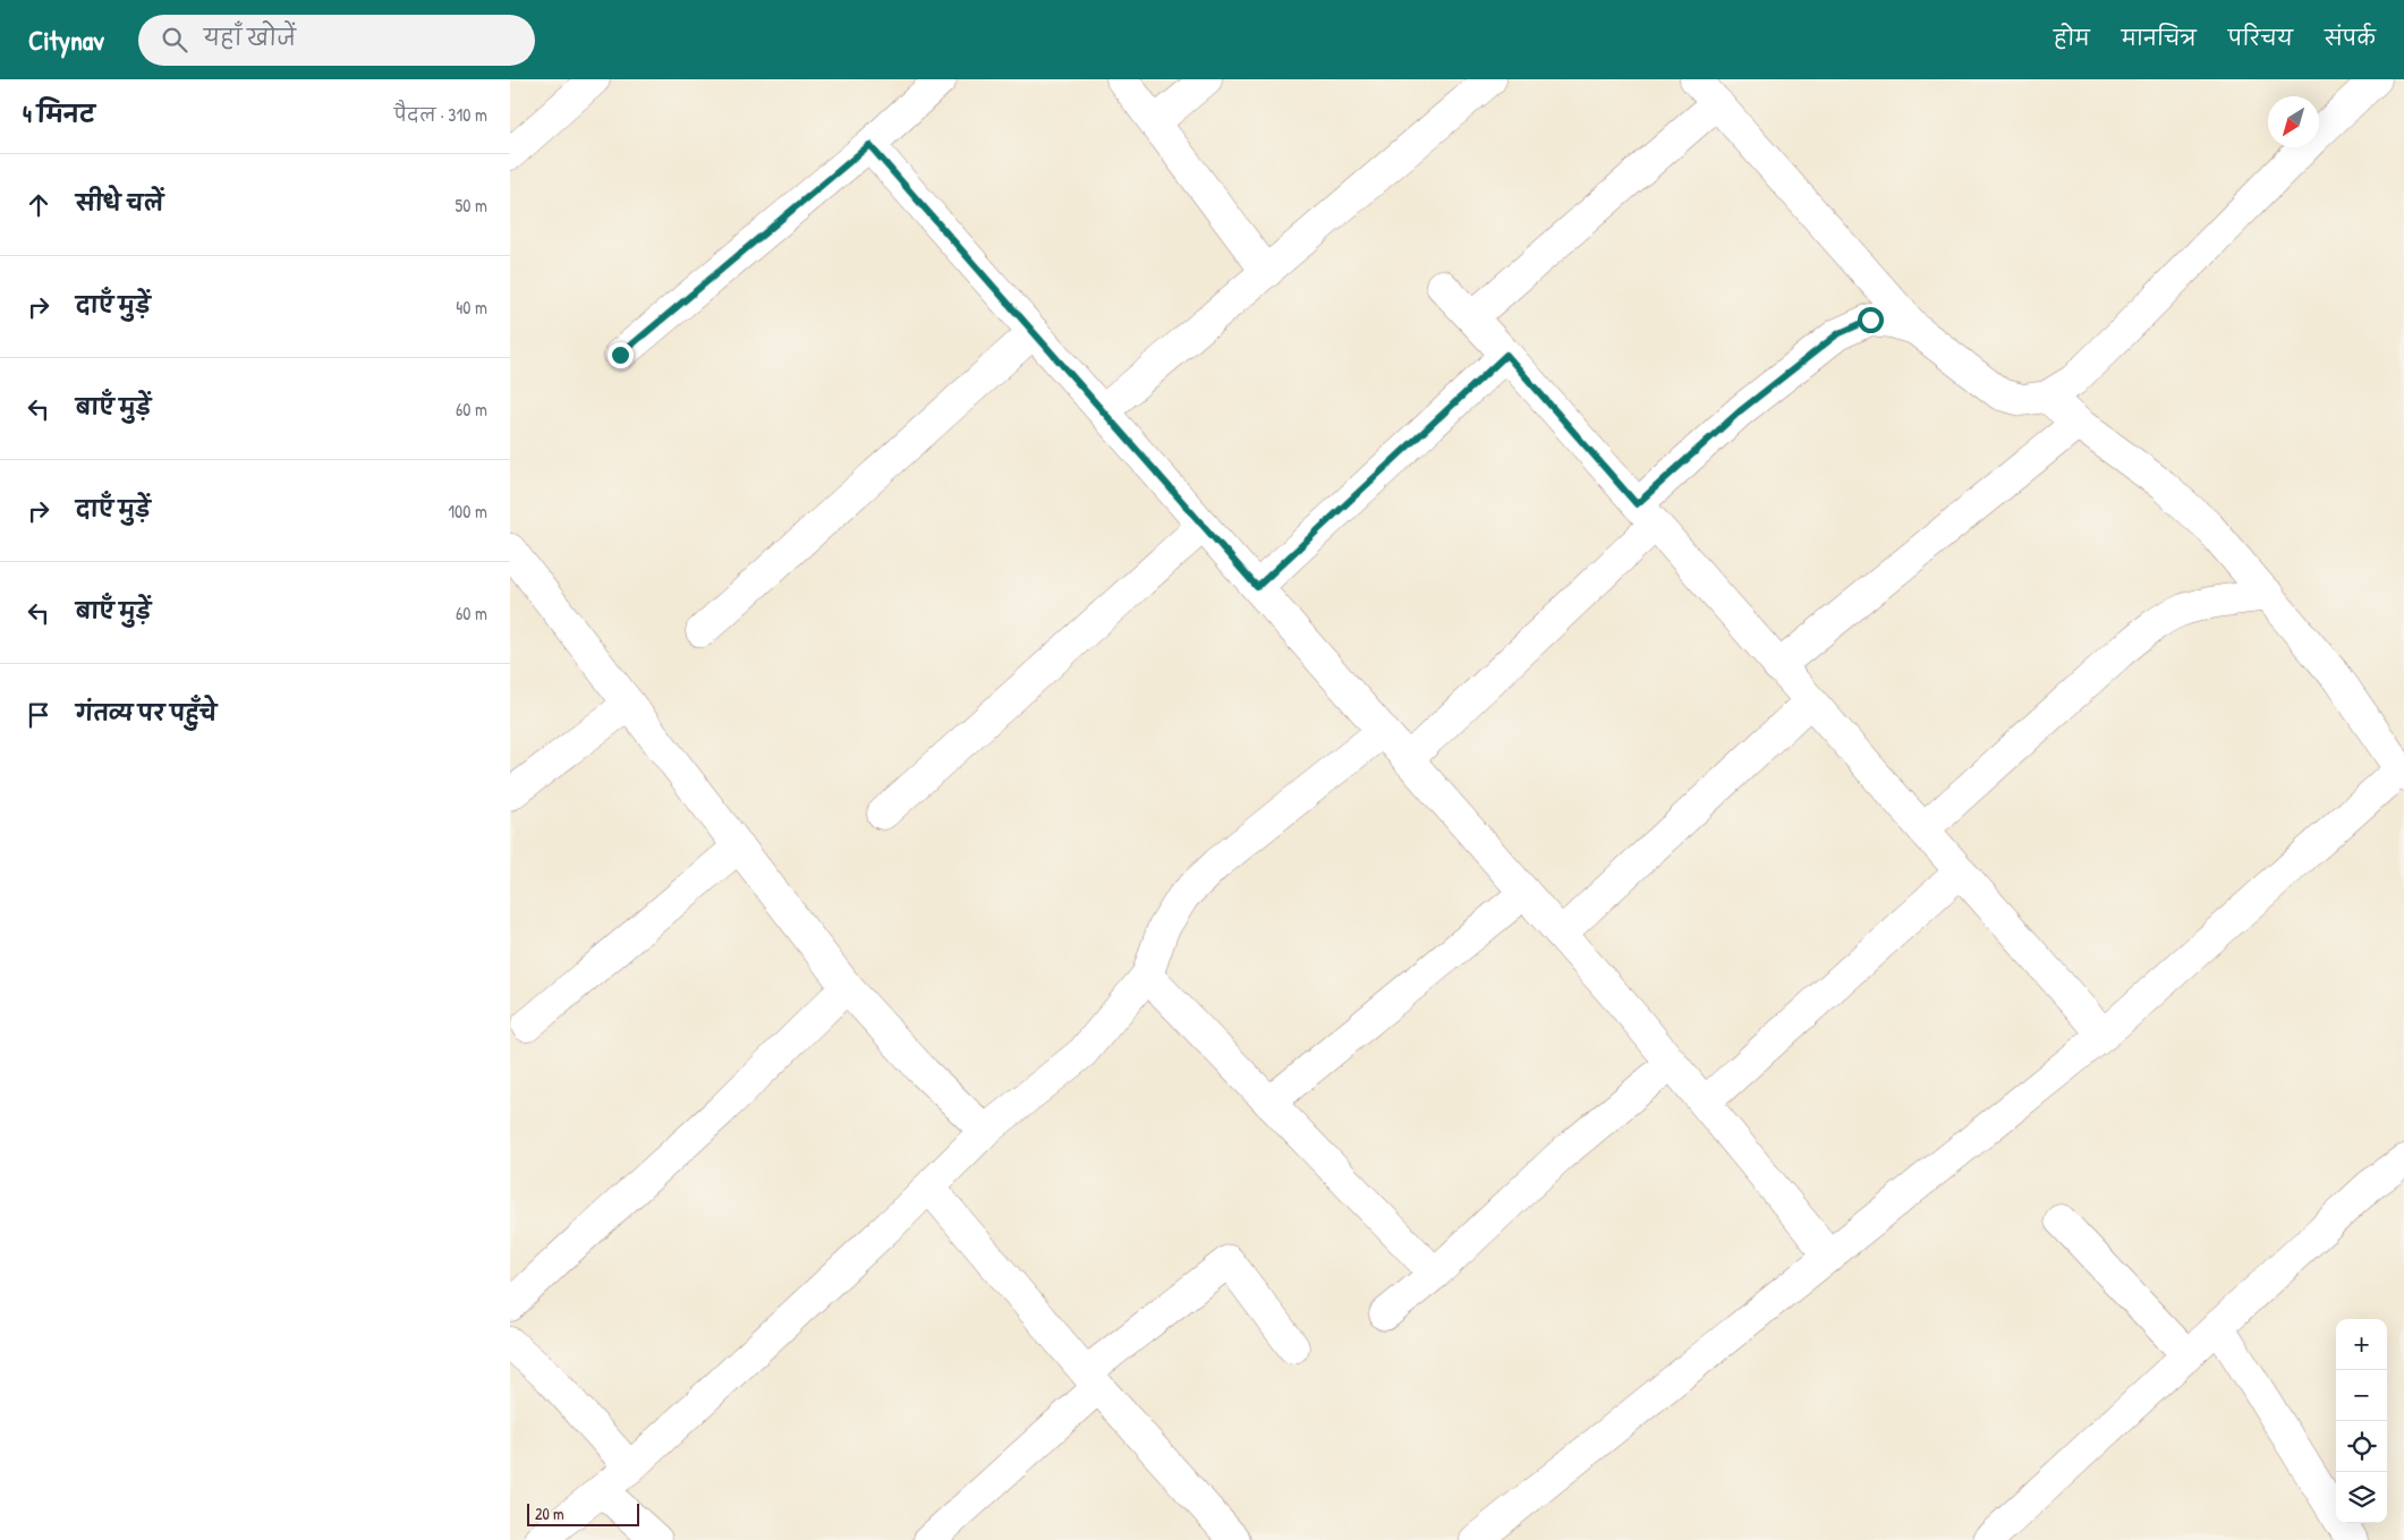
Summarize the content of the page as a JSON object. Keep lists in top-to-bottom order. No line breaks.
{"scale_bar":"20 m","north":"bottom left","page":{"header":"Citynav","search":"यहाँ खोजें","nav":["होम","मानचित्र","परिचय","संपर्क"],"heading":["4 मिनट","पैदल · 310 m"],"list":[["सीधे चलें","50 m"],["दाएँ मुड़ें","40 m"],["बाएँ मुड़ें","60 m"],["दाएँ मुड़ें","100 m"],["बाएँ मुड़ें","60 m"],"गंतव्य पर पहुँचे"],"map_buttons":["+","−"],"scale":"20 m"}}
